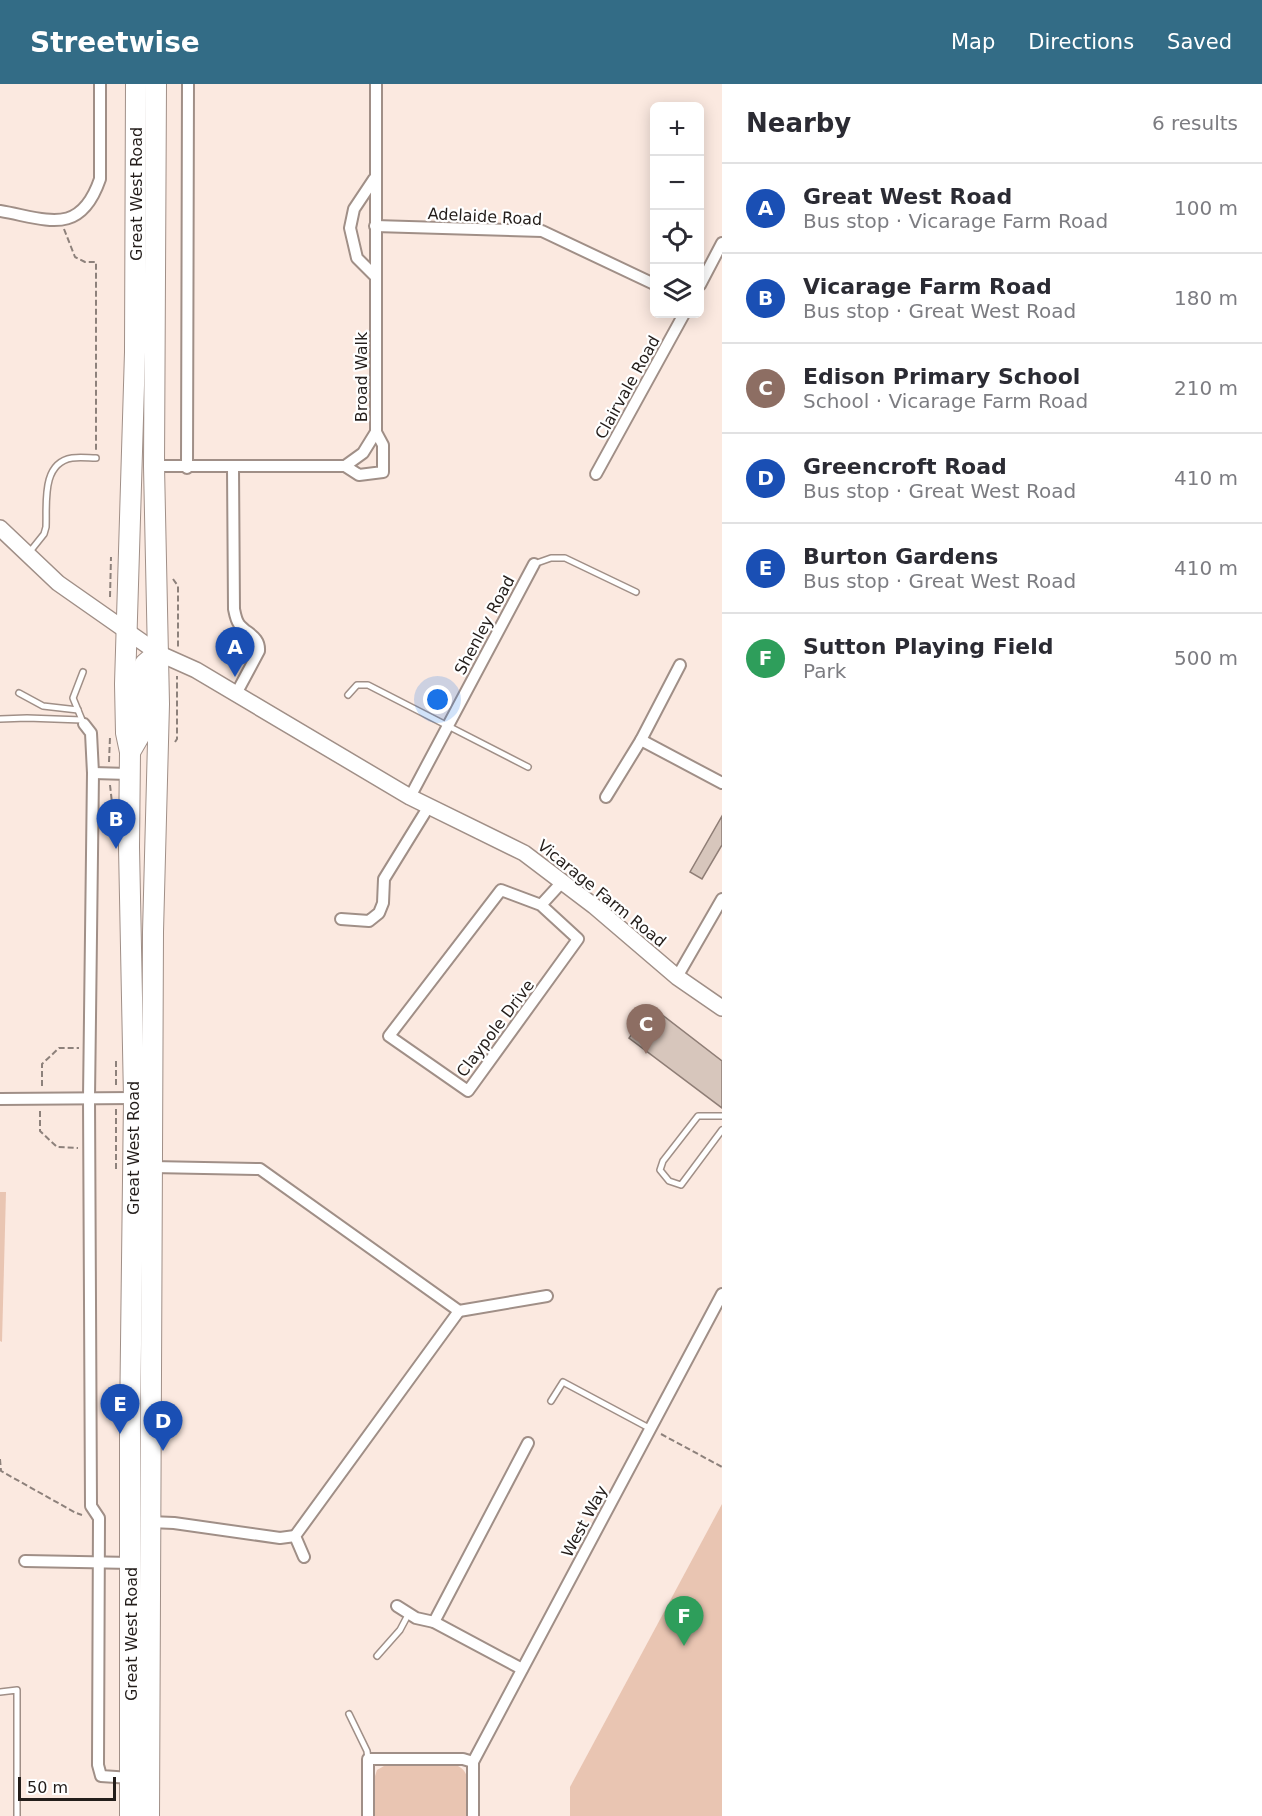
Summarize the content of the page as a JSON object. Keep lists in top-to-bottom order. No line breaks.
{"streets":{"highway":["Great West Road"],"street":["Adelaide Road","Broad Walk","Clairvale Road","Shenley Road","Vicarage Farm Road","Claypole Drive","West Way"]},"crossings":[["Great West Road","Vicarage Farm Road"],["Adelaide Road","Broad Walk"],["Shenley Road","Vicarage Farm Road"]],"scale_bar":"50 m","page":{"header":"Streetwise","nav":["Map","Directions","Saved"],"heading":["Nearby","6 results"],"map_buttons":["+","−"],"list":[{"mark":"A","name":"Great West Road","note":"Bus stop · Vicarage Farm Road","value":"100 m"},{"mark":"B","name":"Vicarage Farm Road","note":"Bus stop · Great West Road","value":"180 m"},{"mark":"C","name":"Edison Primary School","note":"School · Vicarage Farm Road","value":"210 m"},{"mark":"D","name":"Greencroft Road","note":"Bus stop · Great West Road","value":"410 m"},{"mark":"E","name":"Burton Gardens","note":"Bus stop · Great West Road","value":"410 m"},{"mark":"F","name":"Sutton Playing Field","note":"Park","value":"500 m"}],"pins":["A","B","C","E","D","F"],"scale":"50 m"}}
